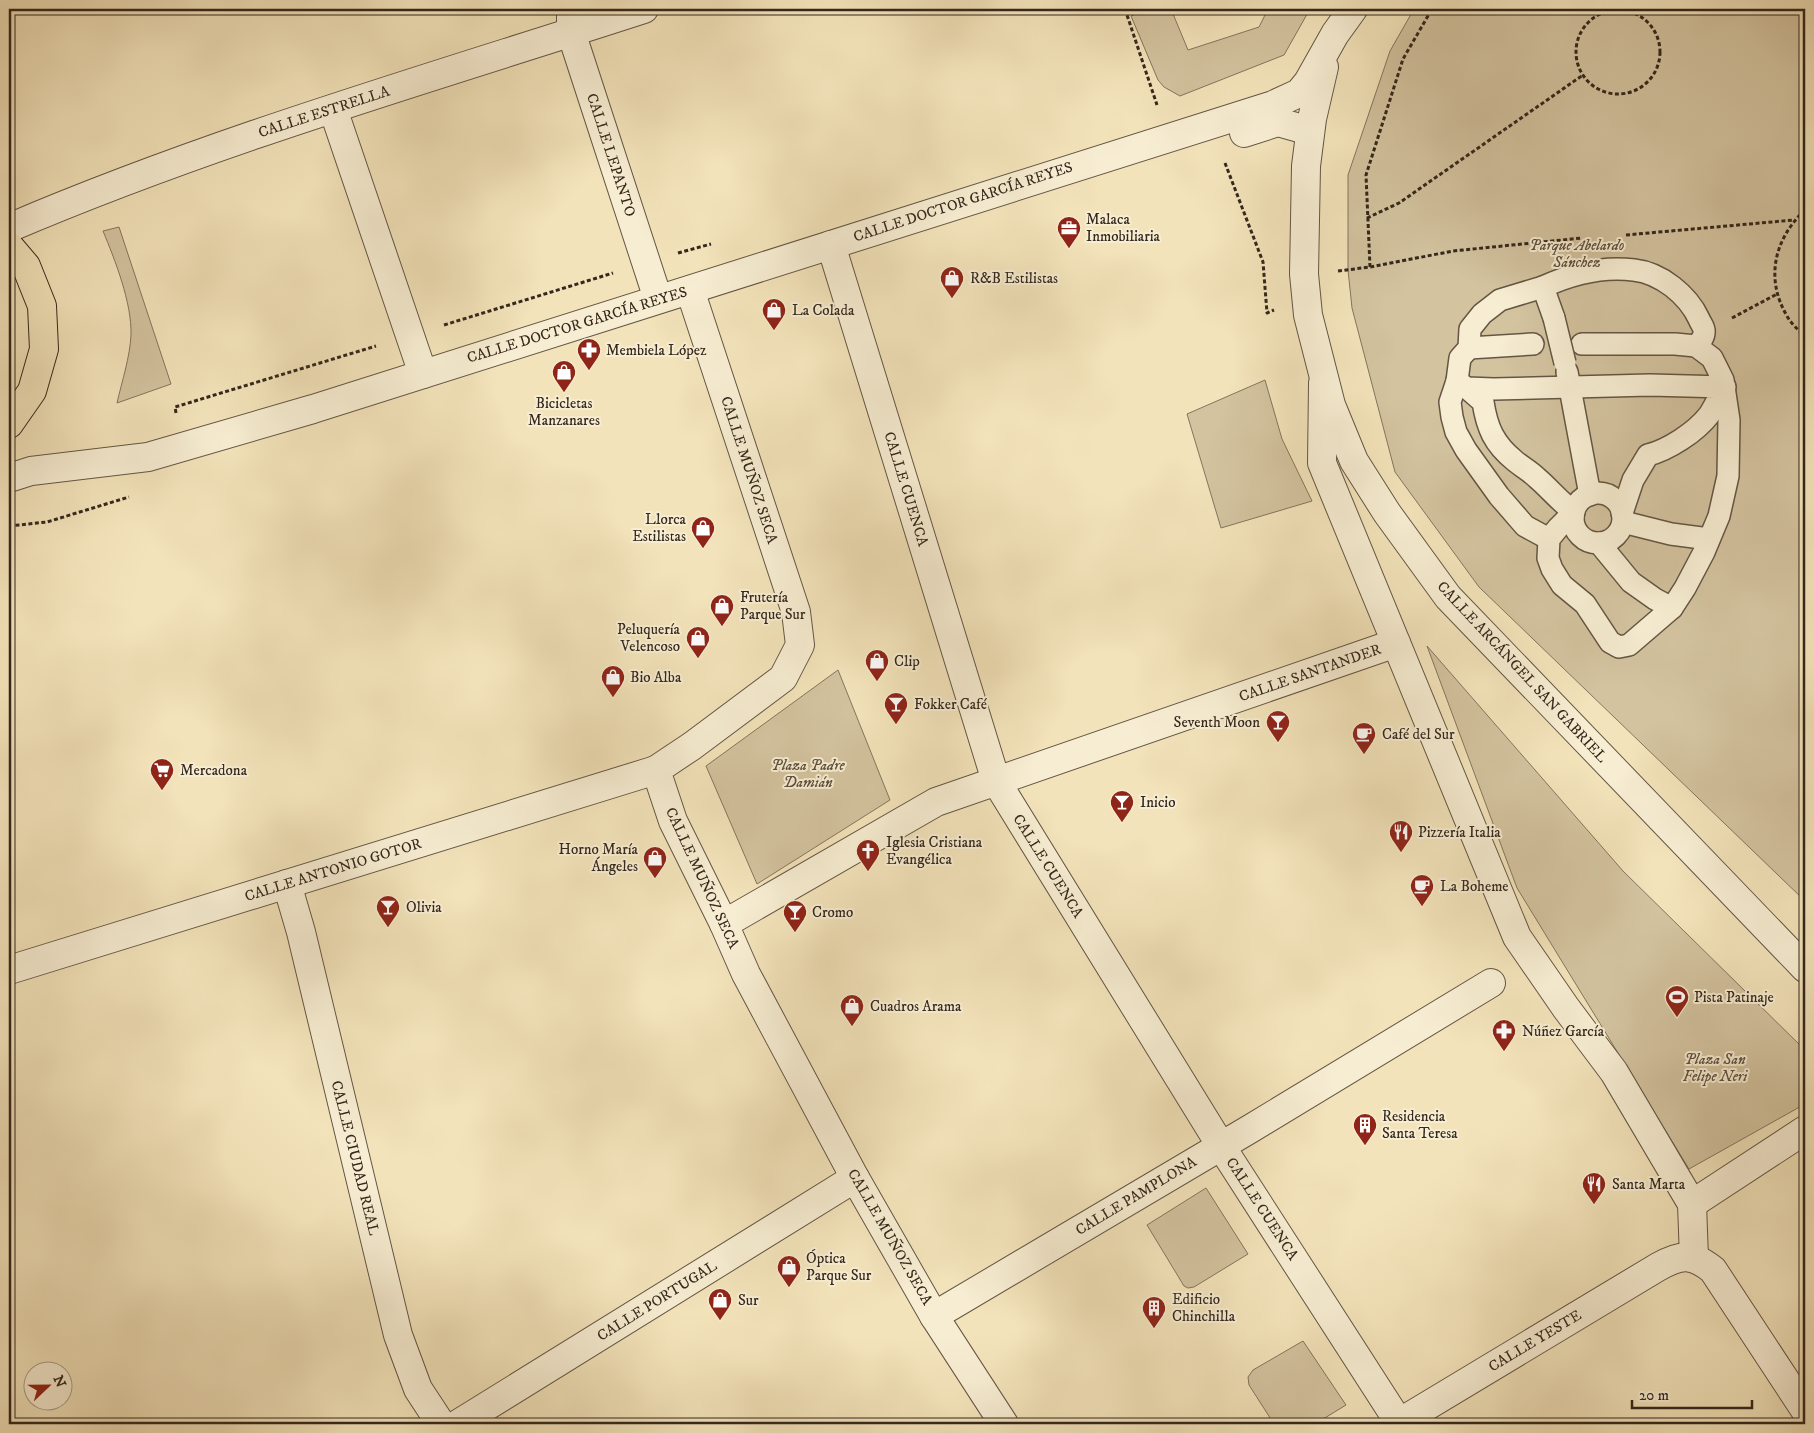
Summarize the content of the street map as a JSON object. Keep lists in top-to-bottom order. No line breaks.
{"streets":{"street":["CALLE ESTRELLA","CALLE LEPANTO","CALLE DOCTOR GARCÍA REYES","CALLE MUÑOZ SECA","CALLE CUENCA","CALLE ARCÁNGEL SAN GABRIEL","CALLE SANTANDER","CALLE ANTONIO GOTOR","CALLE CIUDAD REAL","CALLE PAMPLONA","CALLE PORTUGAL","CALLE YESTE"]},"crossings":[["CALLE ESTRELLA","CALLE LEPANTO"],["CALLE LEPANTO","CALLE DOCTOR GARCÍA REYES"],["CALLE DOCTOR GARCÍA REYES","CALLE MUÑOZ SECA"],["CALLE DOCTOR GARCÍA REYES","CALLE CUENCA"],["CALLE DOCTOR GARCÍA REYES","CALLE ARCÁNGEL SAN GABRIEL"],["CALLE MUÑOZ SECA","CALLE SANTANDER"],["CALLE MUÑOZ SECA","CALLE ANTONIO GOTOR"],["CALLE MUÑOZ SECA","CALLE PAMPLONA"],["CALLE MUÑOZ SECA","CALLE PORTUGAL"],["CALLE CUENCA","CALLE SANTANDER"],["CALLE CUENCA","CALLE PAMPLONA"],["CALLE CUENCA","CALLE YESTE"],["CALLE ANTONIO GOTOR","CALLE CIUDAD REAL"]],"parks":["Parque Abelardo Sánchez","Plaza Padre Damián","Plaza San Felipe Neri"],"places":{"office":["Malaca Inmobiliaria"],"shop":["R&B Estilistas","La Colada","Bicicletas Manzanares","Llorca Estilistas","Frutería Parque Sur","Peluquería Velencoso","Clip","Bio Alba","Horno María Ángeles","Cuadros Arama","Óptica Parque Sur","Sur"],"pharmacy":["Membiela López","Núñez García"],"bar":["Fokker Café","Seventh Moon","Inicio","Olivia","Cromo"],"cafe":["Café del Sur","La Boheme"],"supermarket":["Mercadona"],"restaurant":["Pizzería Italia","Santa Marta"],"church":["Iglesia Cristiana Evangélica"],"sports":["Pista Patinaje"],"building":["Residencia Santa Teresa","Edificio Chinchilla"]},"scale_bar":"20 m","north":"right"}
